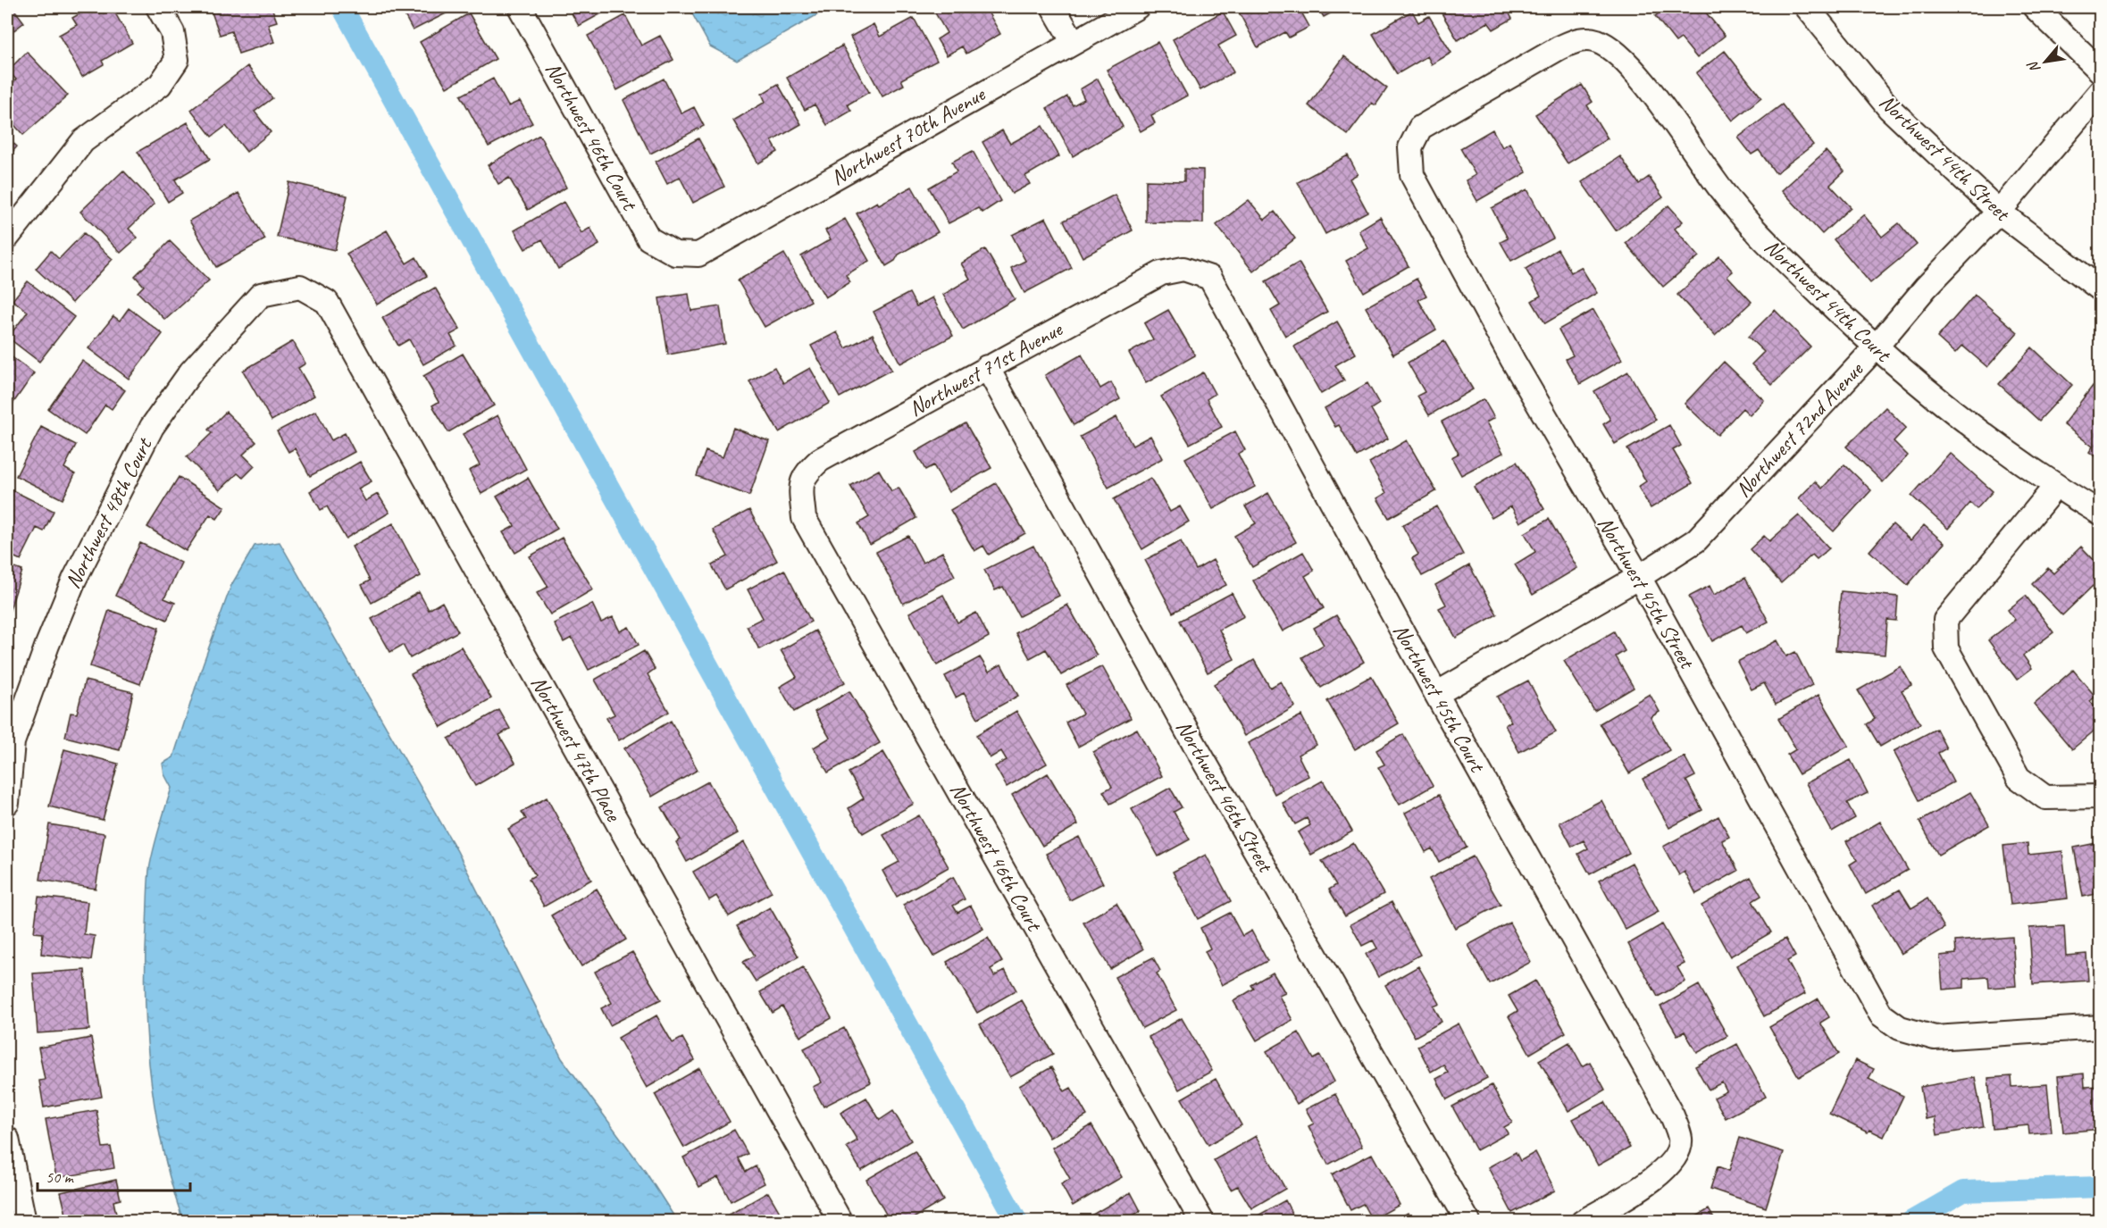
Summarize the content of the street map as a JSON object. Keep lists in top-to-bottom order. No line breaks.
{"streets":{"street":["Northwest 46th Court","Northwest 70th Avenue","Northwest 44th Street","Northwest 44th Court","Northwest 71st Avenue","Northwest 72nd Avenue","Northwest 48th Court","Northwest 45th Street","Northwest 45th Court","Northwest 47th Place","Northwest 46th Street"]},"crossings":[["Northwest 46th Court","Northwest 70th Avenue"],["Northwest 46th Court","Northwest 71st Avenue"],["Northwest 44th Street","Northwest 72nd Avenue"],["Northwest 44th Court","Northwest 72nd Avenue"],["Northwest 44th Court","Northwest 45th Street"],["Northwest 71st Avenue","Northwest 45th Court"],["Northwest 71st Avenue","Northwest 46th Street"],["Northwest 72nd Avenue","Northwest 45th Street"],["Northwest 72nd Avenue","Northwest 45th Court"],["Northwest 48th Court","Northwest 47th Place"]],"scale_bar":"50 m","north":"bottom left"}
